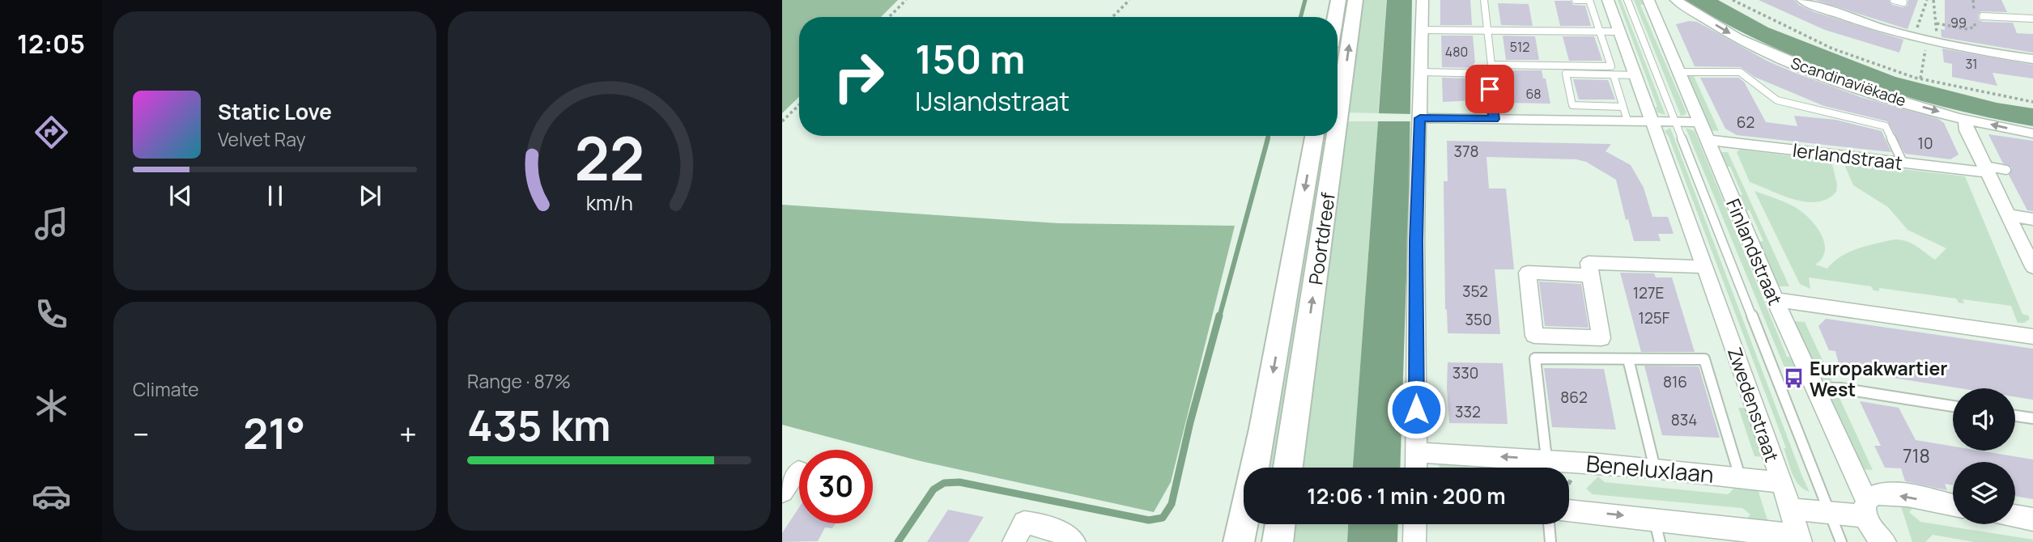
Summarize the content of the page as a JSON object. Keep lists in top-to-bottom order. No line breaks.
{"streets":{"main road":["Poortdreef"],"street":["Scandinaviëkade","Ierlandstraat","Finlandstraat","Zwedenstraat","Beneluxlaan"]},"crossings":[["Ierlandstraat","Finlandstraat"],["Zwedenstraat","Beneluxlaan"]],"one_way":["Beneluxlaan"],"places":{"bus stop":["Europakwartier West"]},"house_numbers":["99","512","480","31","68","62","10","378","352","127E","125F","350","330","816","862","332","834","718"],"page":{"tabs":"12:05","turn":["150 m","IJslandstraat"],"song":["Static Love","Velvet Ray"],"tile":["Climate",["Range · 87%","435 km"]],"heat":["−","21°","+"],"limit":"30","trip":"12:06 · 1 min · 200 m","gauge":["22","km/h"]}}
